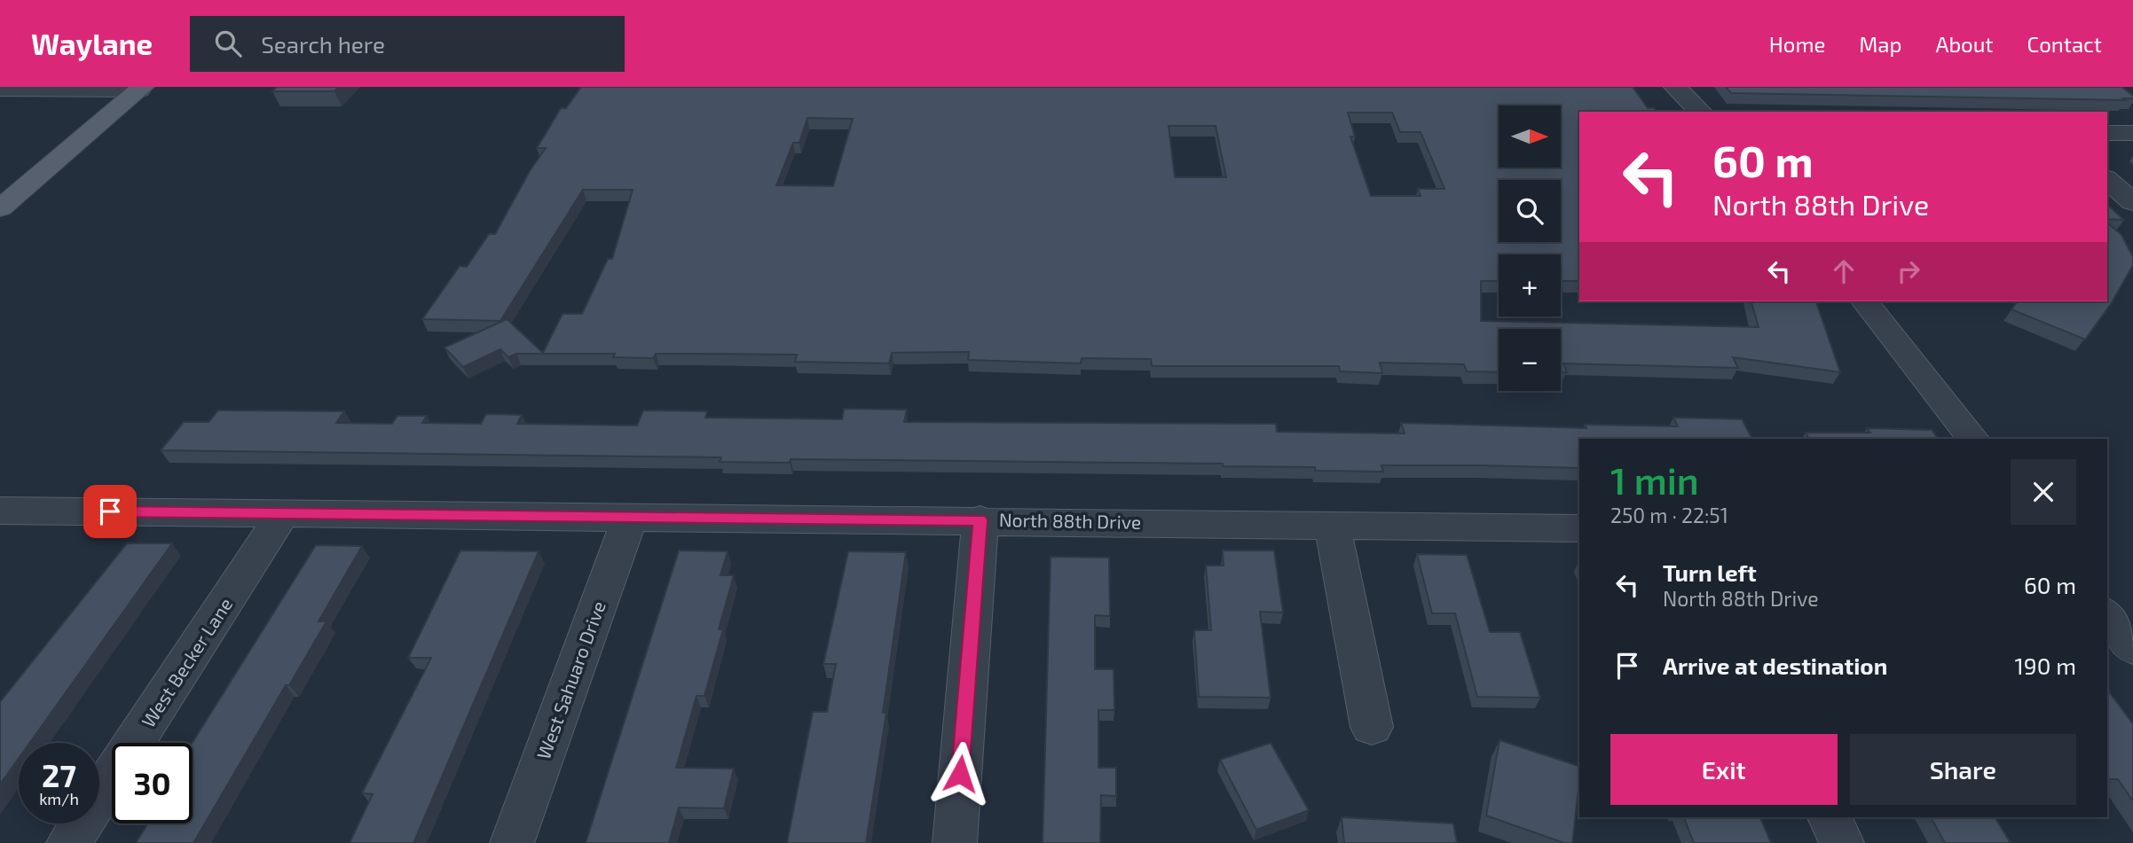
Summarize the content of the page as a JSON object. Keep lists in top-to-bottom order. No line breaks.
{"streets":{"street":["North 88th Drive","West Becker Lane","West Sahuaro Drive"]},"crossings":[["North 88th Drive","West Becker Lane"],["North 88th Drive","West Sahuaro Drive"]],"north":"right","page":{"header":"Waylane","search":"Search here","nav":["Home","Map","About","Contact"],"map_buttons":["+","−"],"turn":["60 m","North 88th Drive"],"heading":["1 min","250 m · 22:51"],"list":[{"name":"Turn left","note":"North 88th Drive","value":"60 m"},{"name":"Arrive at destination","value":"190 m"}],"buttons":["Exit","Share"],"speed":"27 km/h","limit":"30"}}
